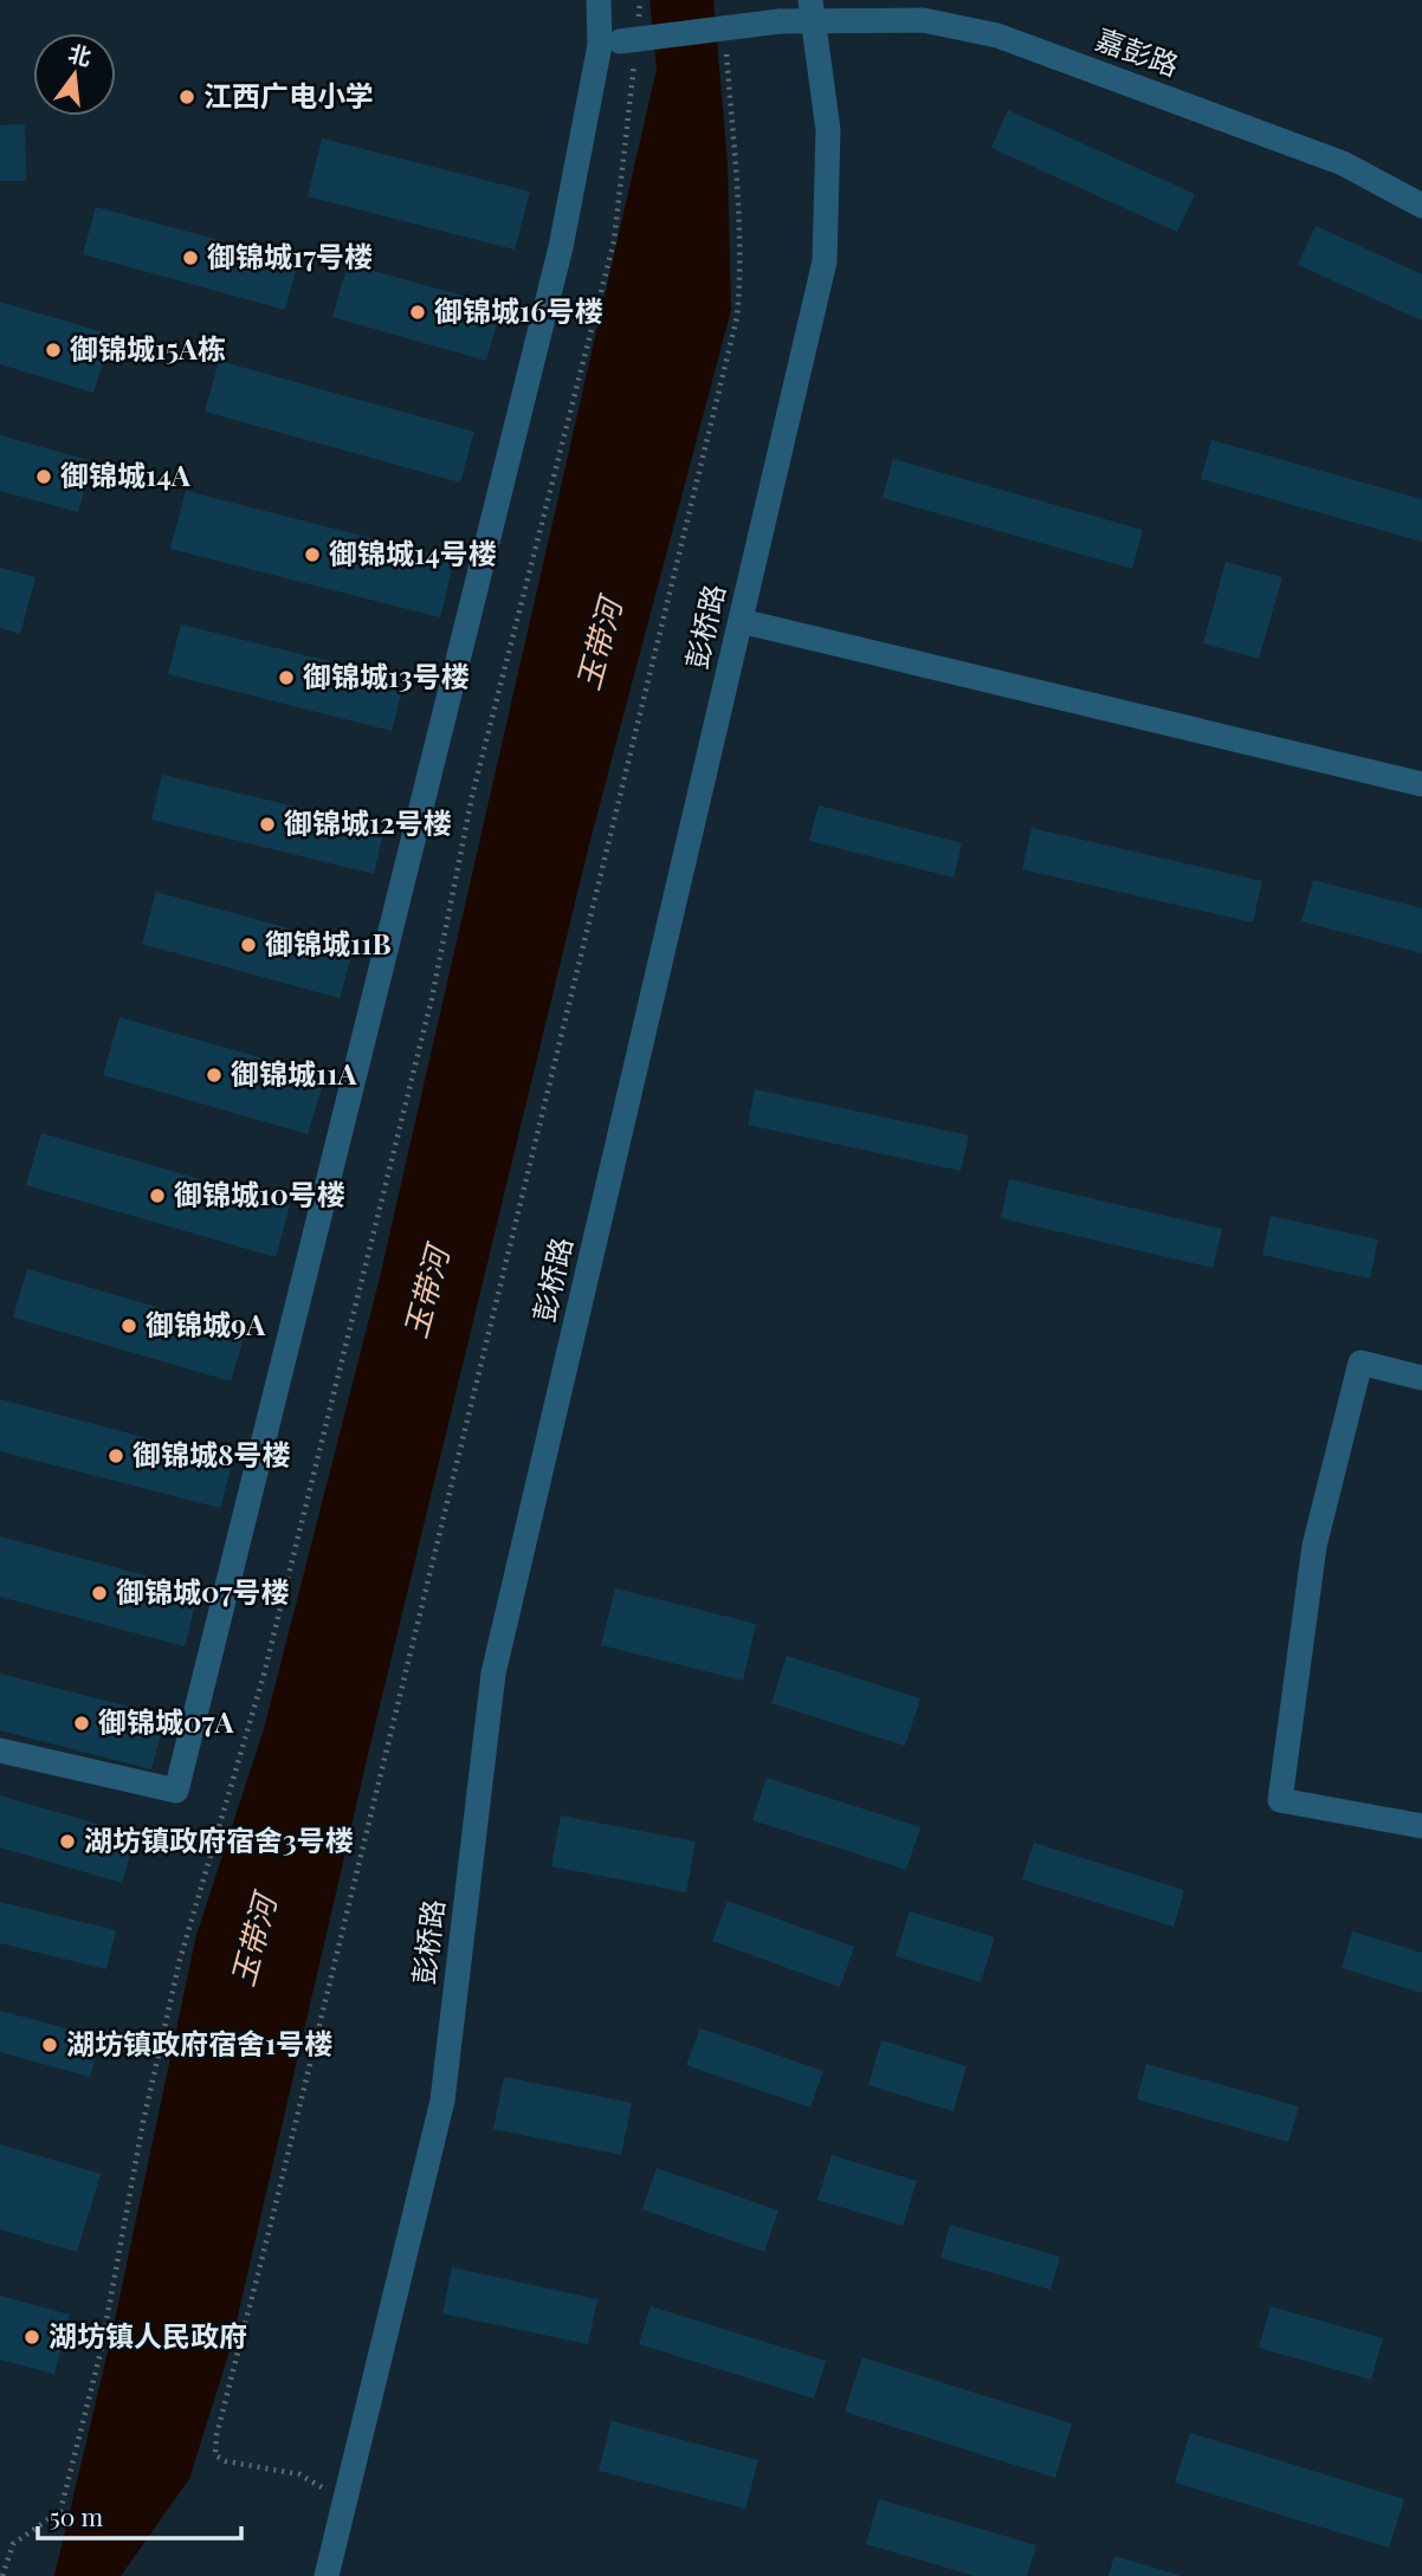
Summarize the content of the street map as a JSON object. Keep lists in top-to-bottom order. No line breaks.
{"streets":{"street":["嘉彭路","彭桥路"]},"crossings":[["嘉彭路","彭桥路"]],"water":["玉带河"],"places":["江西广电小学","御锦城17号楼","御锦城16号楼","御锦城15A栋","御锦城14A","御锦城14号楼","御锦城13号楼","御锦城12号楼","御锦城11B","御锦城11A","御锦城10号楼","御锦城9A","御锦城8号楼","御锦城07号楼","御锦城07A","湖坊镇政府宿舍3号楼","湖坊镇政府宿舍1号楼","湖坊镇人民政府"],"scale_bar":"50 m","north":"top"}
